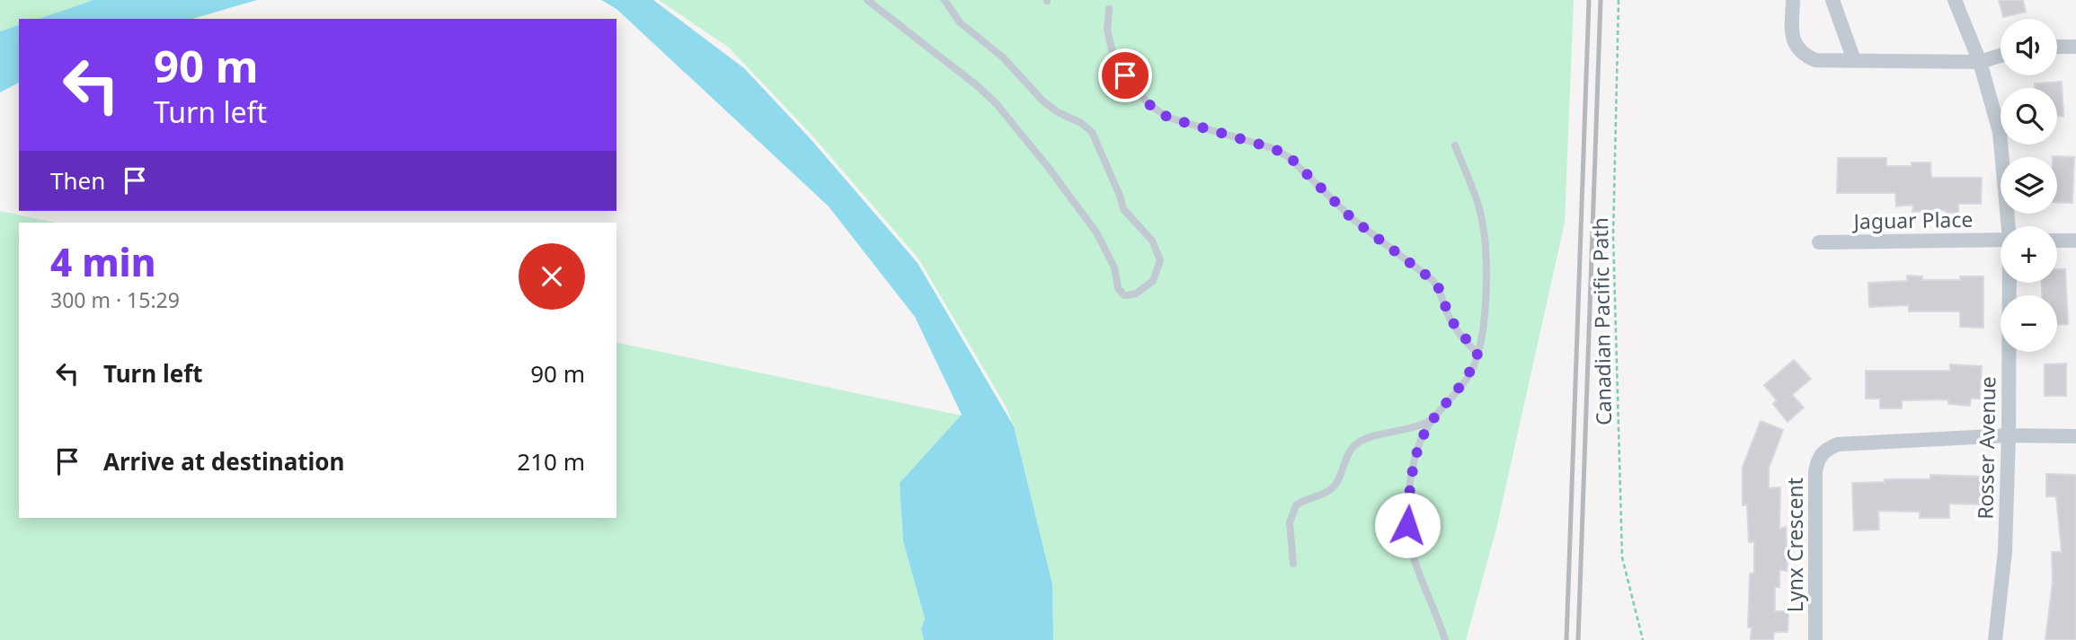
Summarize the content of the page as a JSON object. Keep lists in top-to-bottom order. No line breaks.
{"streets":{"street":["Jaguar Place","Rosser Avenue","Lynx Crescent"],"path":["Canadian Pacific Path"]},"crossings":[["Rosser Avenue","Lynx Crescent"]],"page":{"map_buttons":["+","−"],"turn":["90 m","Turn left"],"then":"Then","heading":["4 min","300 m · 15:29"],"list":[{"name":"Turn left","value":"90 m"},{"name":"Arrive at destination","value":"210 m"}]}}
